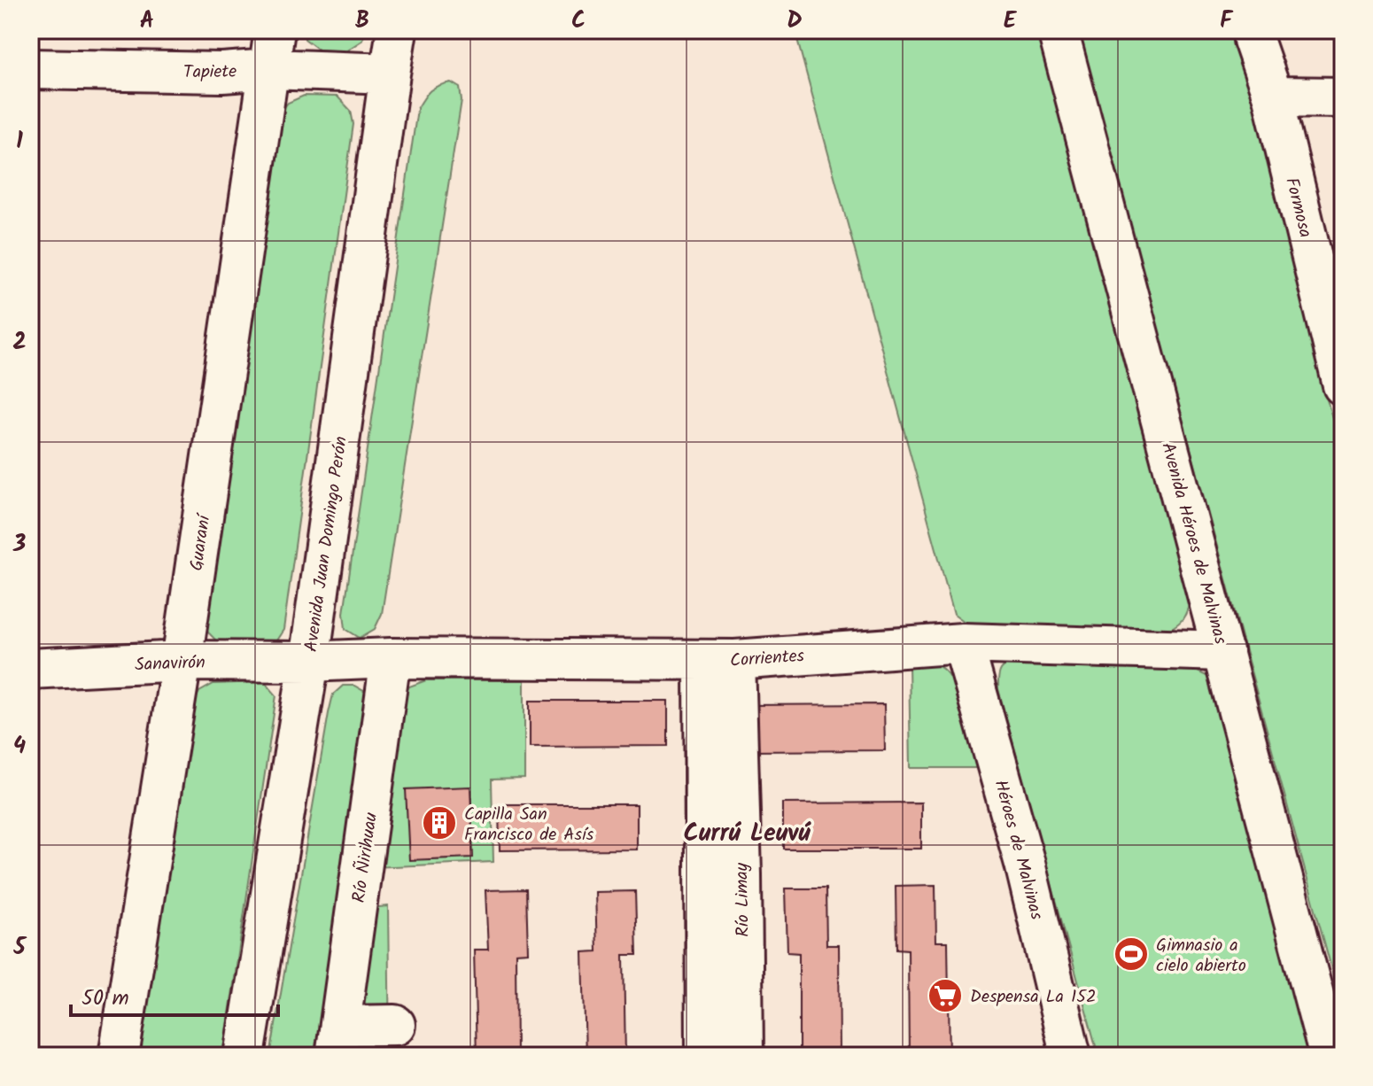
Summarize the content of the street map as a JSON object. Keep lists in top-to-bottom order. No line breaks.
{"streets":{"street":["Tapiete","Formosa","Guaraní","Avenida Héroes de Malvinas","Avenida Juan Domingo Perón","Corrientes","Sanavirón","Héroes de Malvinas","Río Ñirihuau","Río Limay"]},"crossings":[["Tapiete","Guaraní"],["Tapiete","Avenida Juan Domingo Perón"],["Guaraní","Sanavirón"],["Avenida Héroes de Malvinas","Corrientes"],["Avenida Juan Domingo Perón","Corrientes"],["Avenida Juan Domingo Perón","Sanavirón"],["Corrientes","Sanavirón"],["Corrientes","Héroes de Malvinas"],["Corrientes","Río Ñirihuau"],["Corrientes","Río Limay"]],"districts":["Currú Leuvú"],"places":{"building":["Capilla San Francisco de Asís"],"sports":["Gimnasio a cielo abierto"],"supermarket":["Despensa La 152"]},"scale_bar":"50 m","grid":{"columns":["A","B","C","D","E","F"],"rows":["1","2","3","4","5"]}}
